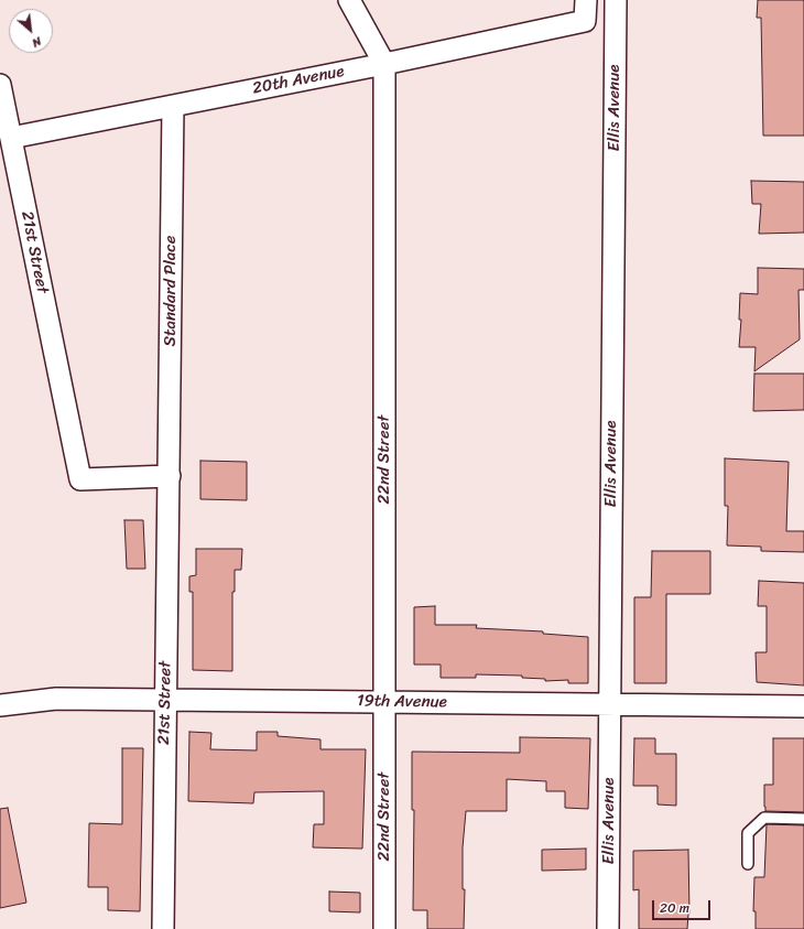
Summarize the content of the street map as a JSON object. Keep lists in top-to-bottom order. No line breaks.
{"streets":{"street":["20th Avenue","Ellis Avenue","21st Street","Standard Place","22nd Street","19th Avenue"]},"crossings":[["20th Avenue","21st Street"],["20th Avenue","Standard Place"],["20th Avenue","22nd Street"],["Ellis Avenue","19th Avenue"],["21st Street","Standard Place"],["21st Street","19th Avenue"],["22nd Street","19th Avenue"]],"scale_bar":"20 m","north":"bottom right"}
